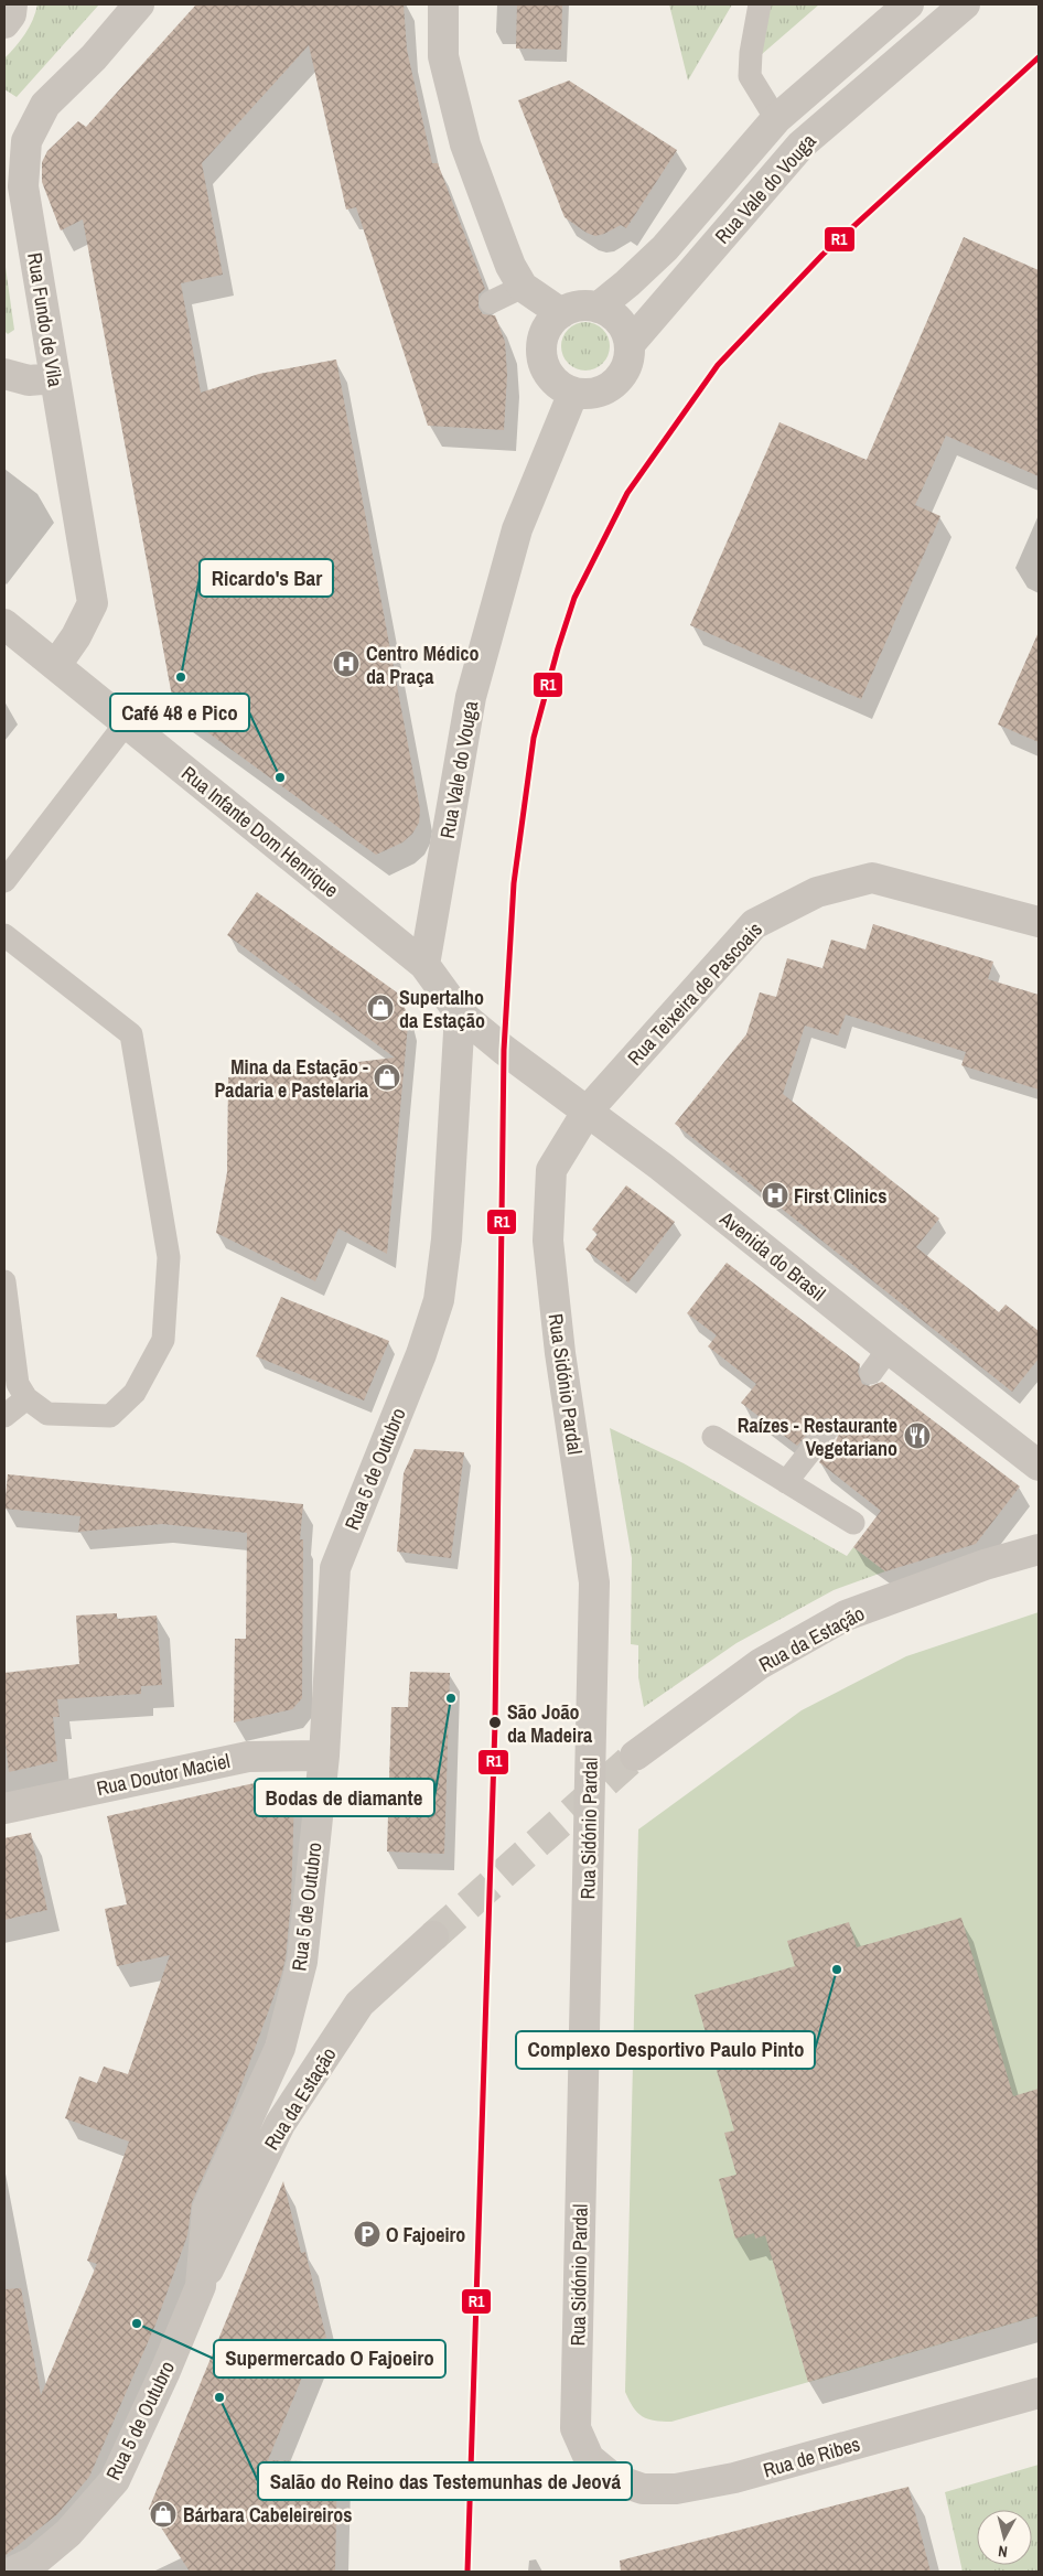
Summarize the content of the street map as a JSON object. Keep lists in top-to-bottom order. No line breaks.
{"streets":{"street":["Rua Vale do Vouga","Rua Fundo de Vila","Rua Infante Dom Henrique","Rua Teixeira de Pascoais","Avenida do Brasil","Rua Sidónio Pardal","Rua 5 de Outubro","Rua da Estação","Rua Doutor Maciel","Rua de Ribes"]},"crossings":[["Rua Vale do Vouga","Rua Infante Dom Henrique"],["Rua Fundo de Vila","Rua Infante Dom Henrique"],["Rua Infante Dom Henrique","Avenida do Brasil"],["Rua Infante Dom Henrique","Rua 5 de Outubro"],["Rua Teixeira de Pascoais","Avenida do Brasil"],["Rua Teixeira de Pascoais","Rua Sidónio Pardal"],["Avenida do Brasil","Rua Sidónio Pardal"],["Rua Sidónio Pardal","Rua de Ribes"],["Rua 5 de Outubro","Rua da Estação"],["Rua 5 de Outubro","Rua Doutor Maciel"]],"places":{"hospital":["Centro Médico da Praça","First Clinics"],"other":["Ricardo's Bar","Café 48 e Pico","Bodas de diamante","São João da Madeira","Complexo Desportivo Paulo Pinto","Supermercado O Fajoeiro","Salão do Reino das Testemunhas de Jeová"],"shop":["Supertalho da Estação","Mina da Estação - Padaria e Pastelaria","Bárbara Cabeleireiros"],"restaurant":["Raízes - Restaurante Vegetariano"],"parking":["O Fajoeiro"]},"lines":["transit line R1"],"north":"bottom"}
